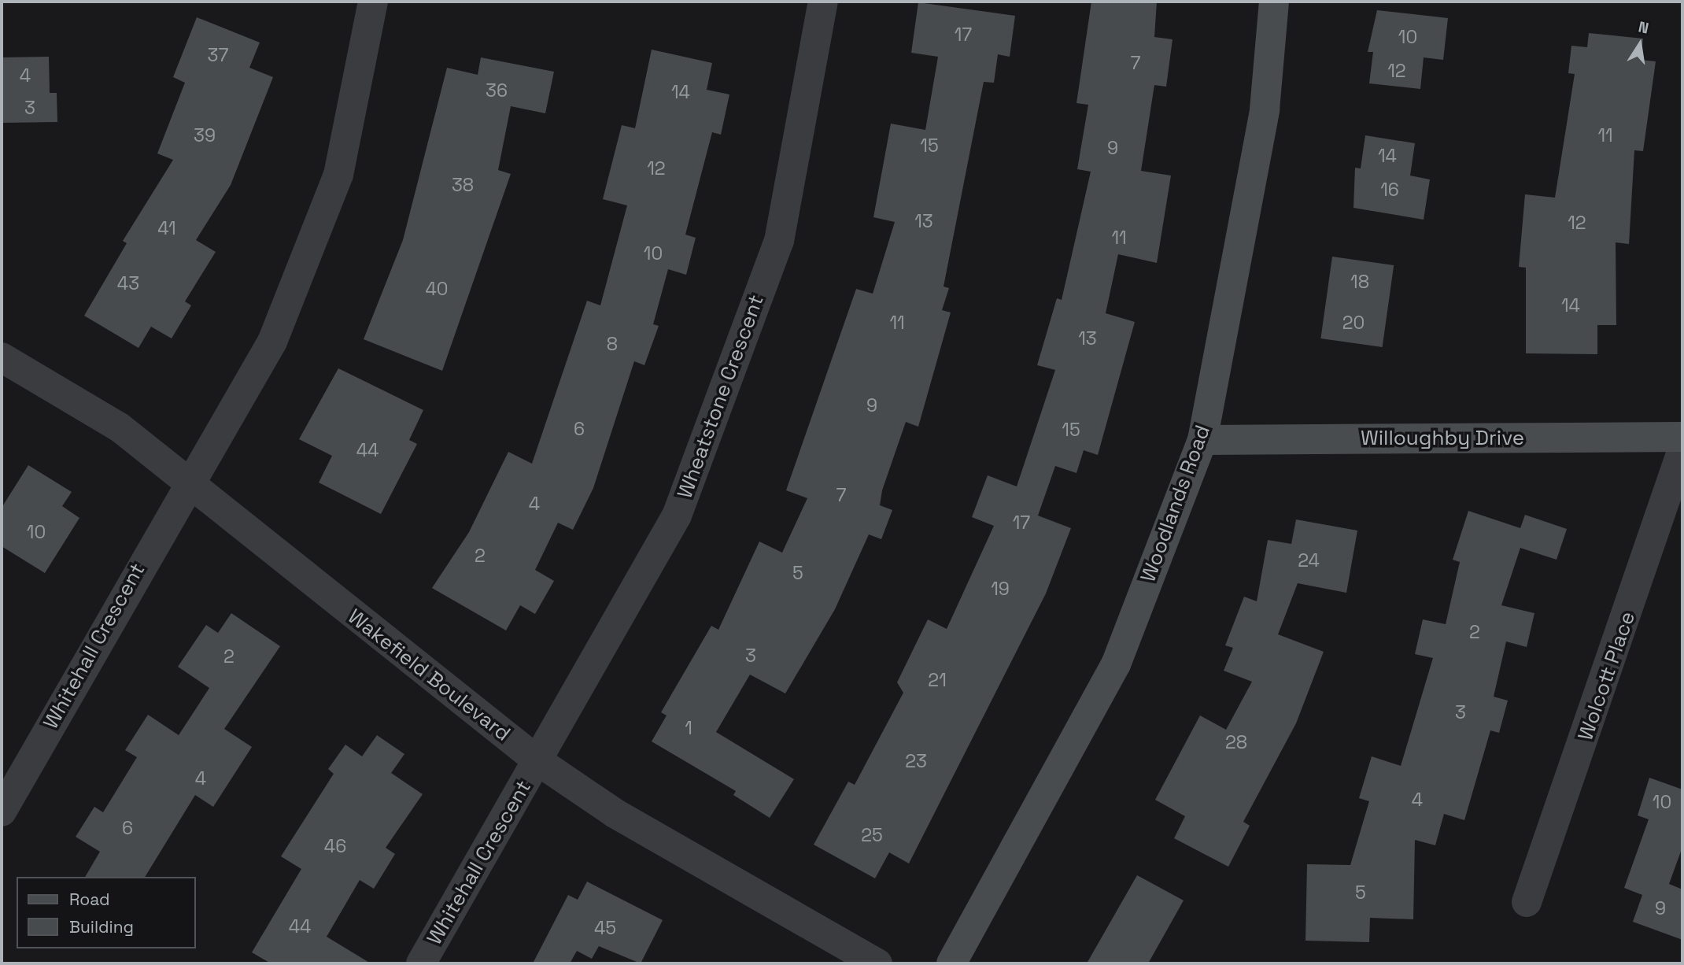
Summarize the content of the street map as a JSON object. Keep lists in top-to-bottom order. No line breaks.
{"streets":{"street":["Wheatstone Crescent","Willoughby Drive","Woodlands Road","Whitehall Crescent","Wakefield Boulevard","Wolcott Place"]},"crossings":[["Wheatstone Crescent","Whitehall Crescent"],["Wheatstone Crescent","Wakefield Boulevard"],["Willoughby Drive","Woodlands Road"],["Whitehall Crescent","Wakefield Boulevard"]],"house_numbers":["17","10","37","7","12","4","36","14","3","39","11","15","9","14","12","38","16","13","12","41","11","10","18","43","40","14","11","20","13","8","9","6","15","44","7","4","17","10","2","24","5","19","2","3","2","21","3","1","28","23","4","4","10","6","25","46","5","9","44","45"],"legend":["Road","Building"],"north":"top"}
